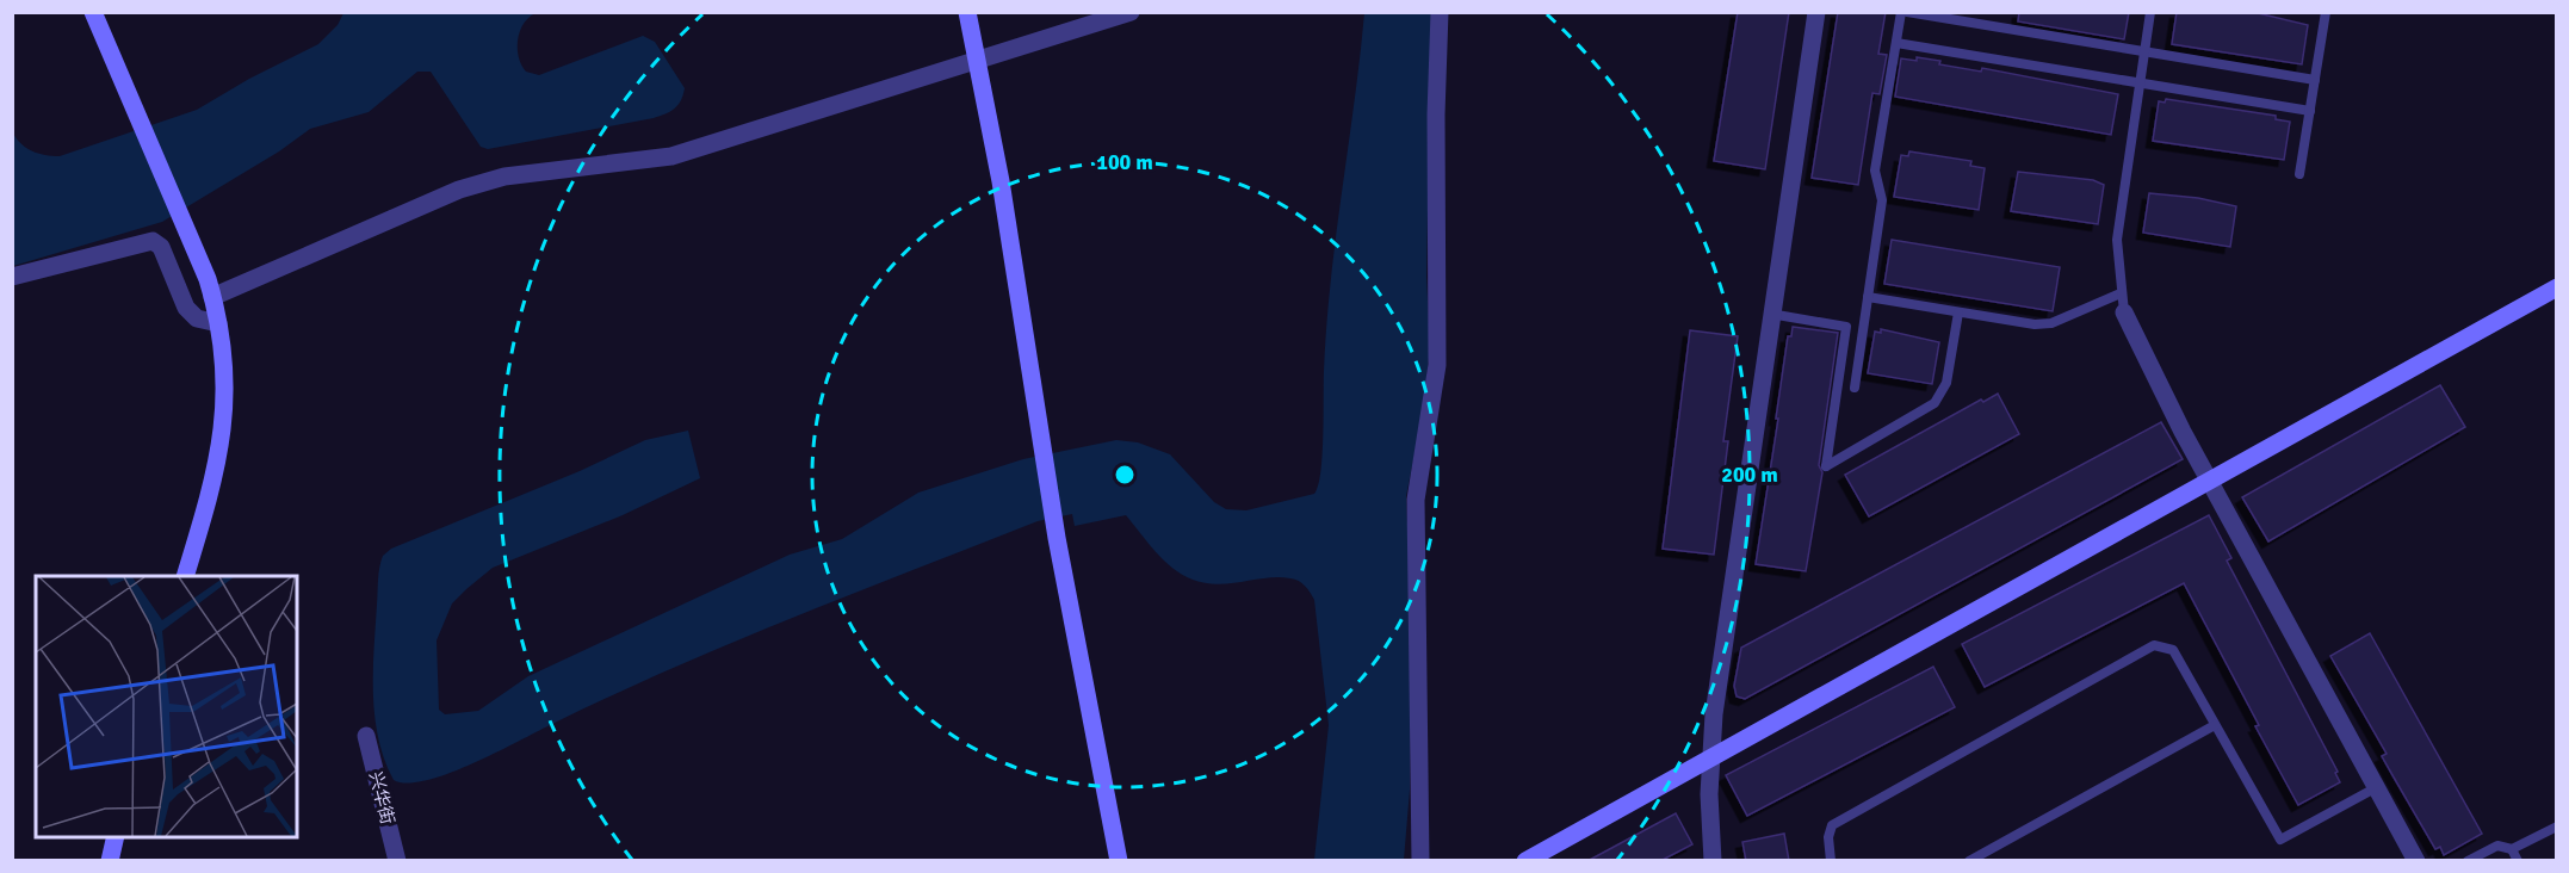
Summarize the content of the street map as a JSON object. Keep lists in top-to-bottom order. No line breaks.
{"streets":{"street":["兴华街"]},"rings":["100 m","200 m"]}
